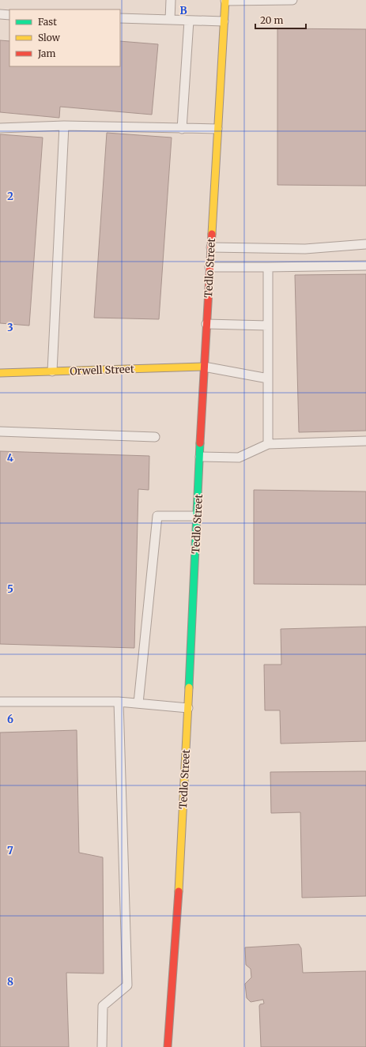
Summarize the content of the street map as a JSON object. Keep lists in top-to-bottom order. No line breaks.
{"streets":{"street":["Tedlo Street","Orwell Street"]},"crossings":[["Tedlo Street","Orwell Street"]],"legend":["Fast","Slow","Jam"],"scale_bar":"20 m","grid":{"columns":["B"],"rows":["2","3","4","5","6","7","8"]}}
